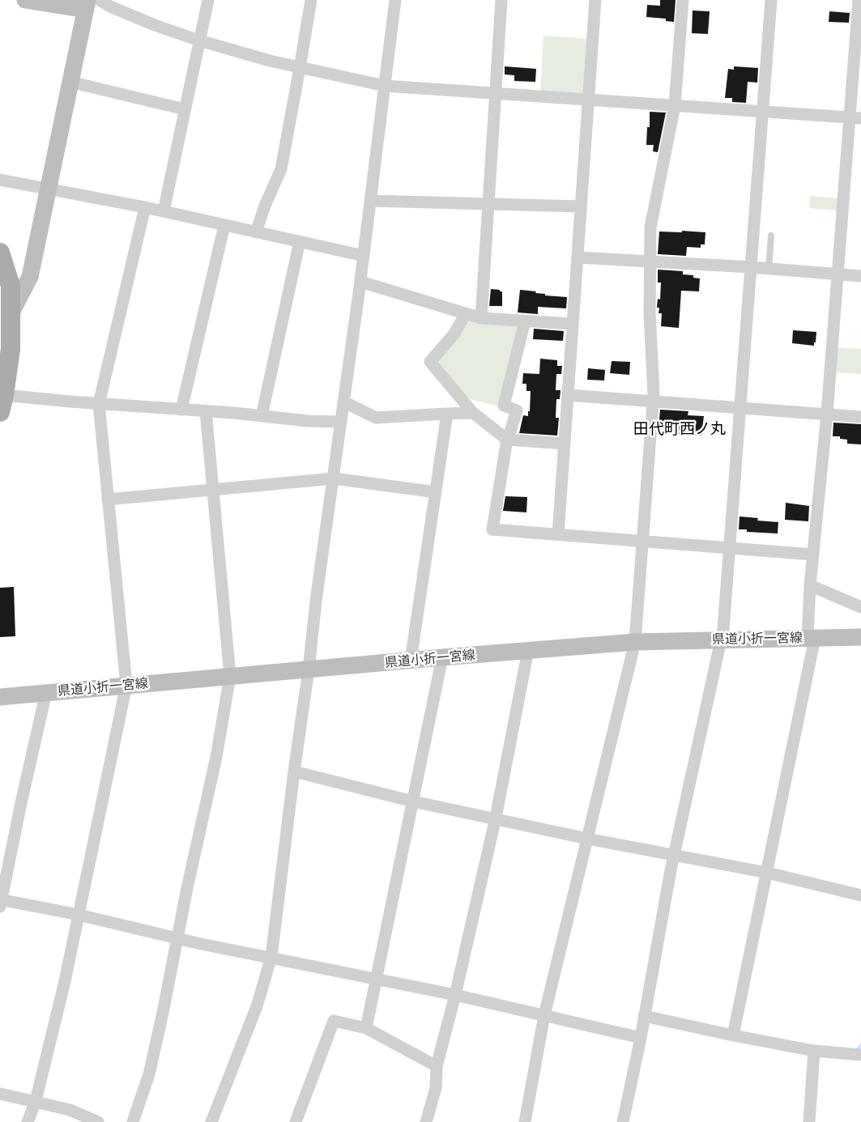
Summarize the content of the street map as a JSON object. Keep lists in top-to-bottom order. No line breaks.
{"streets":{"main road":["県道小折一宮線"]},"districts":["田代町西ノ丸"]}
